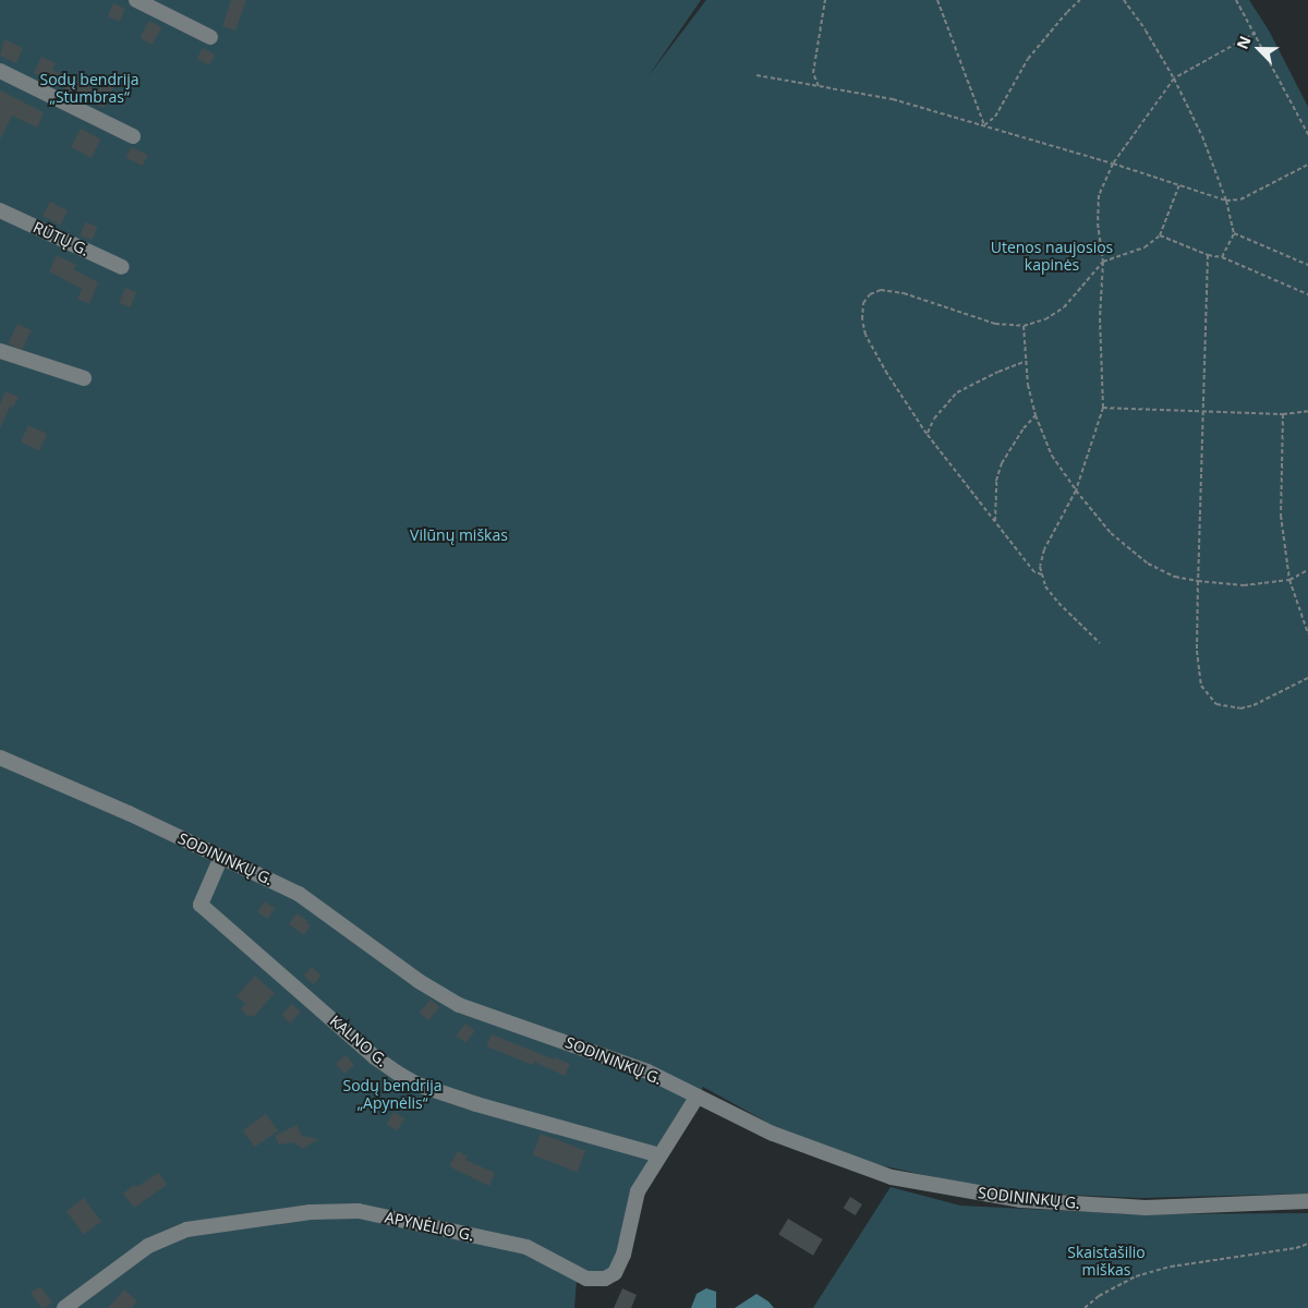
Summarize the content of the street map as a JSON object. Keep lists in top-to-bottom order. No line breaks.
{"streets":{"street":["RŪTŲ G.","SODININKŲ G.","KALNO G.","APYNĖLIO G."]},"crossings":[["SODININKŲ G.","KALNO G."],["SODININKŲ G.","APYNĖLIO G."],["KALNO G.","APYNĖLIO G."]],"parks":["Sodų bendrija „Stumbras“","Utenos naujosios kapinės","Vilūnų miškas","Sodų bendrija „Apynėlis“","Skaistašilio miškas"],"north":"top left"}
